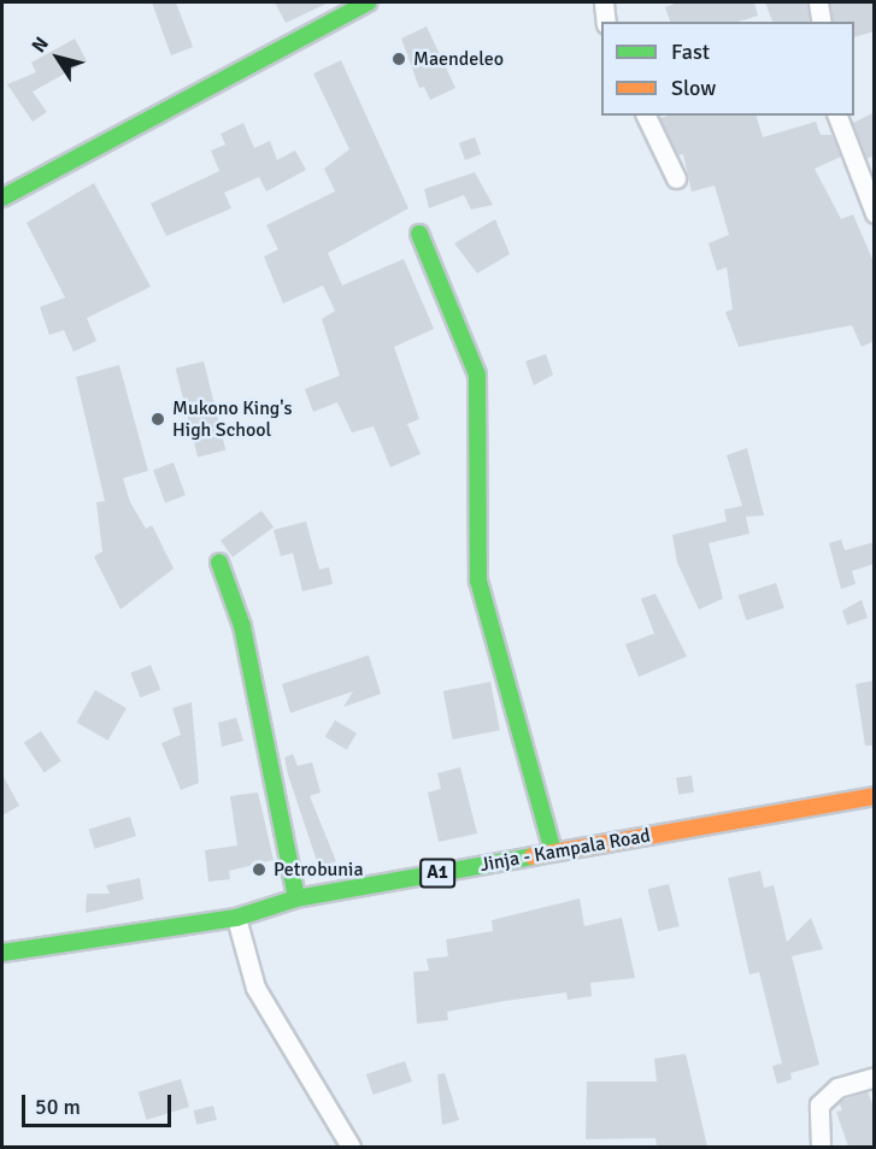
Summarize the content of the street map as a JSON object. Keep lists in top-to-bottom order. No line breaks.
{"streets":{"main road":["Jinja - Kampala Road","A1"]},"places":["Maendeleo","Mukono King's High School","Petrobunia"],"legend":["Fast","Slow"],"scale_bar":"50 m","north":"top left"}
